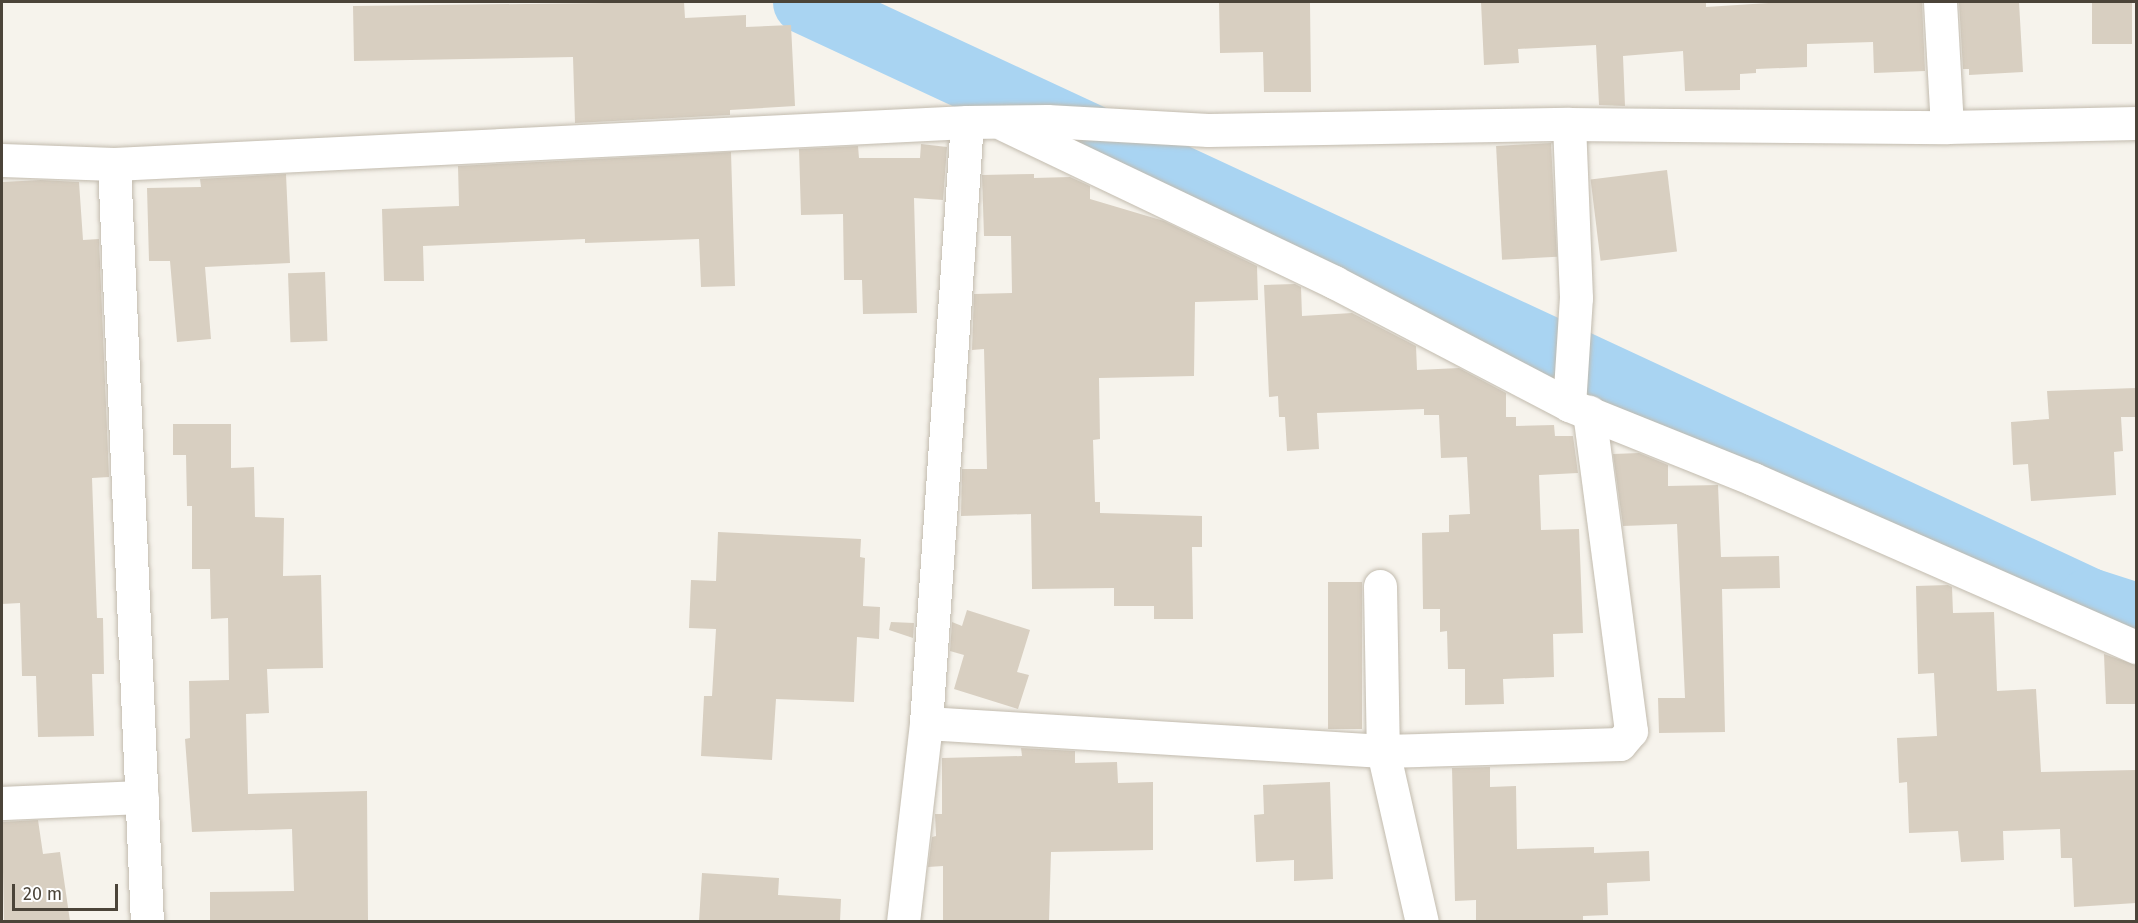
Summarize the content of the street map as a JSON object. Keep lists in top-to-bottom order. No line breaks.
{"scale_bar":"20 m"}
